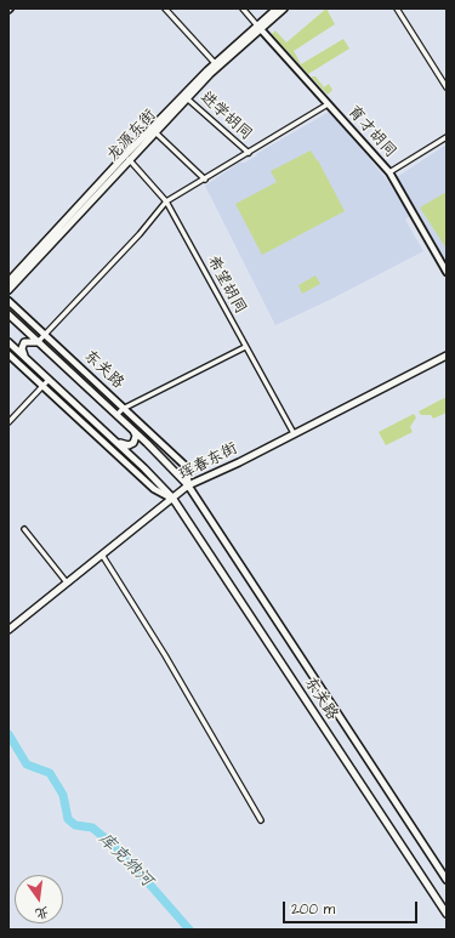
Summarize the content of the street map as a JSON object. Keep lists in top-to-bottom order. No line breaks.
{"streets":{"main road":["龙源东街","东关路","珲春东街"],"street":["进学胡同","育才胡同","希望胡同"]},"crossings":[["进学胡同","龙源东街"],["育才胡同","龙源东街"],["龙源东街","希望胡同"],["希望胡同","珲春东街"],["东关路","珲春东街"]],"water":["库克纳河"],"scale_bar":"200 m","north":"bottom"}
